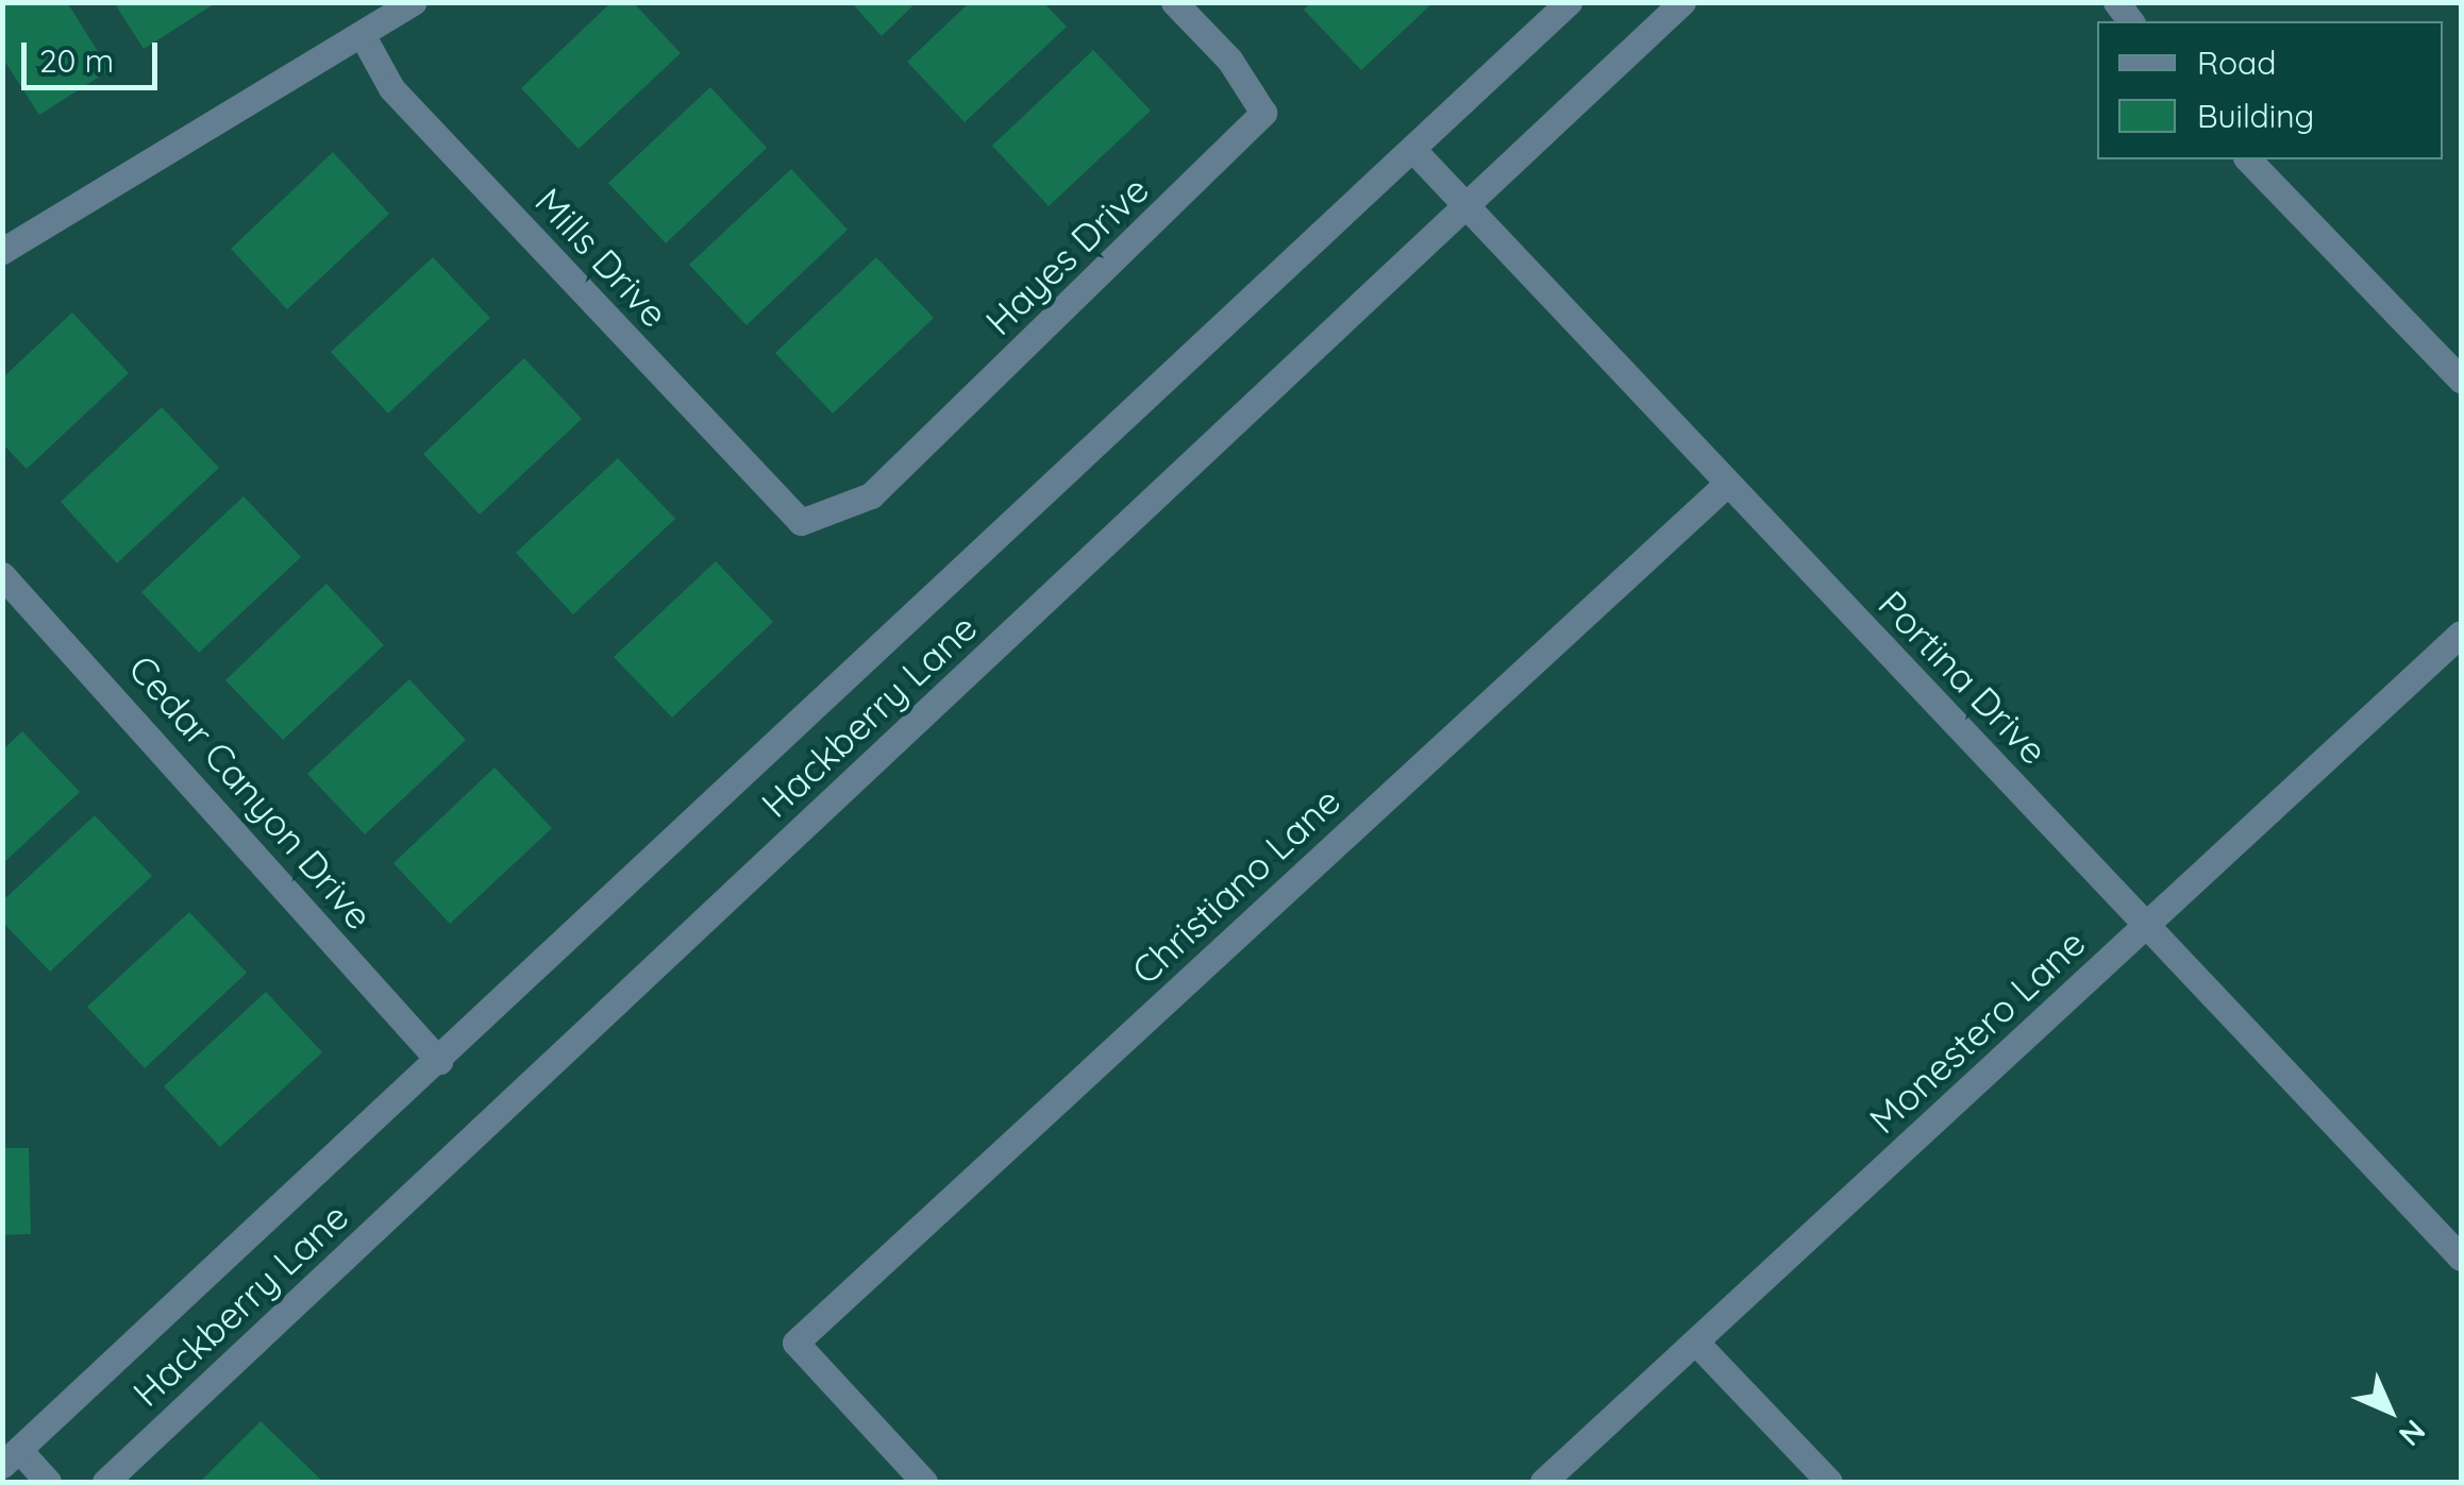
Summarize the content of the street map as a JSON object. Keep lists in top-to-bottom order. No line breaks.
{"streets":{"street":["Hayes Drive","Mills Drive","Portina Drive","Hackberry Lane","Cedar Canyon Drive","Christiano Lane","Monestero Lane"]},"crossings":[["Hayes Drive","Mills Drive"],["Portina Drive","Hackberry Lane"],["Portina Drive","Christiano Lane"],["Portina Drive","Monestero Lane"],["Hackberry Lane","Cedar Canyon Drive"]],"legend":["Road","Building"],"scale_bar":"20 m","north":"bottom right"}
